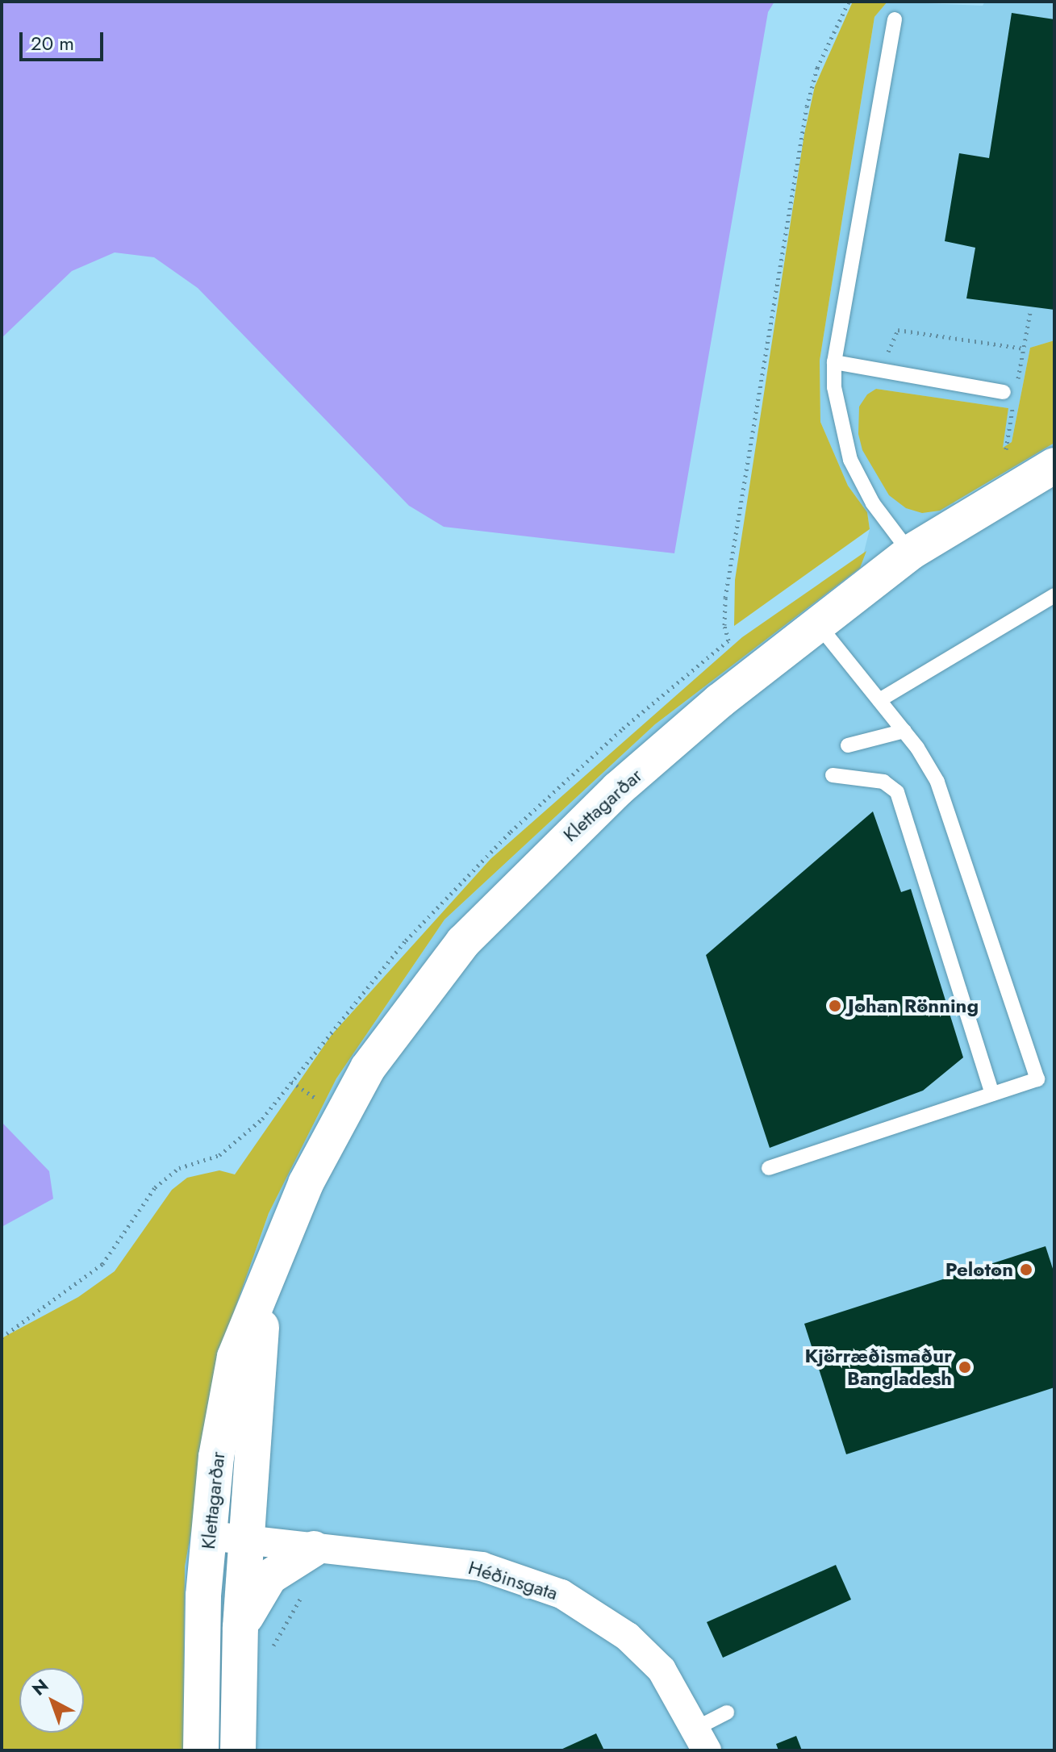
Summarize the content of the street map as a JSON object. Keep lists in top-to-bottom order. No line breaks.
{"streets":{"main road":["Klettagarðar"],"street":["Héðinsgata"]},"crossings":[["Klettagarðar","Héðinsgata"]],"places":["Johan Rönning","Peloton","Kjörræðismaður Bangladesh"],"scale_bar":"20 m","north":"top left"}
